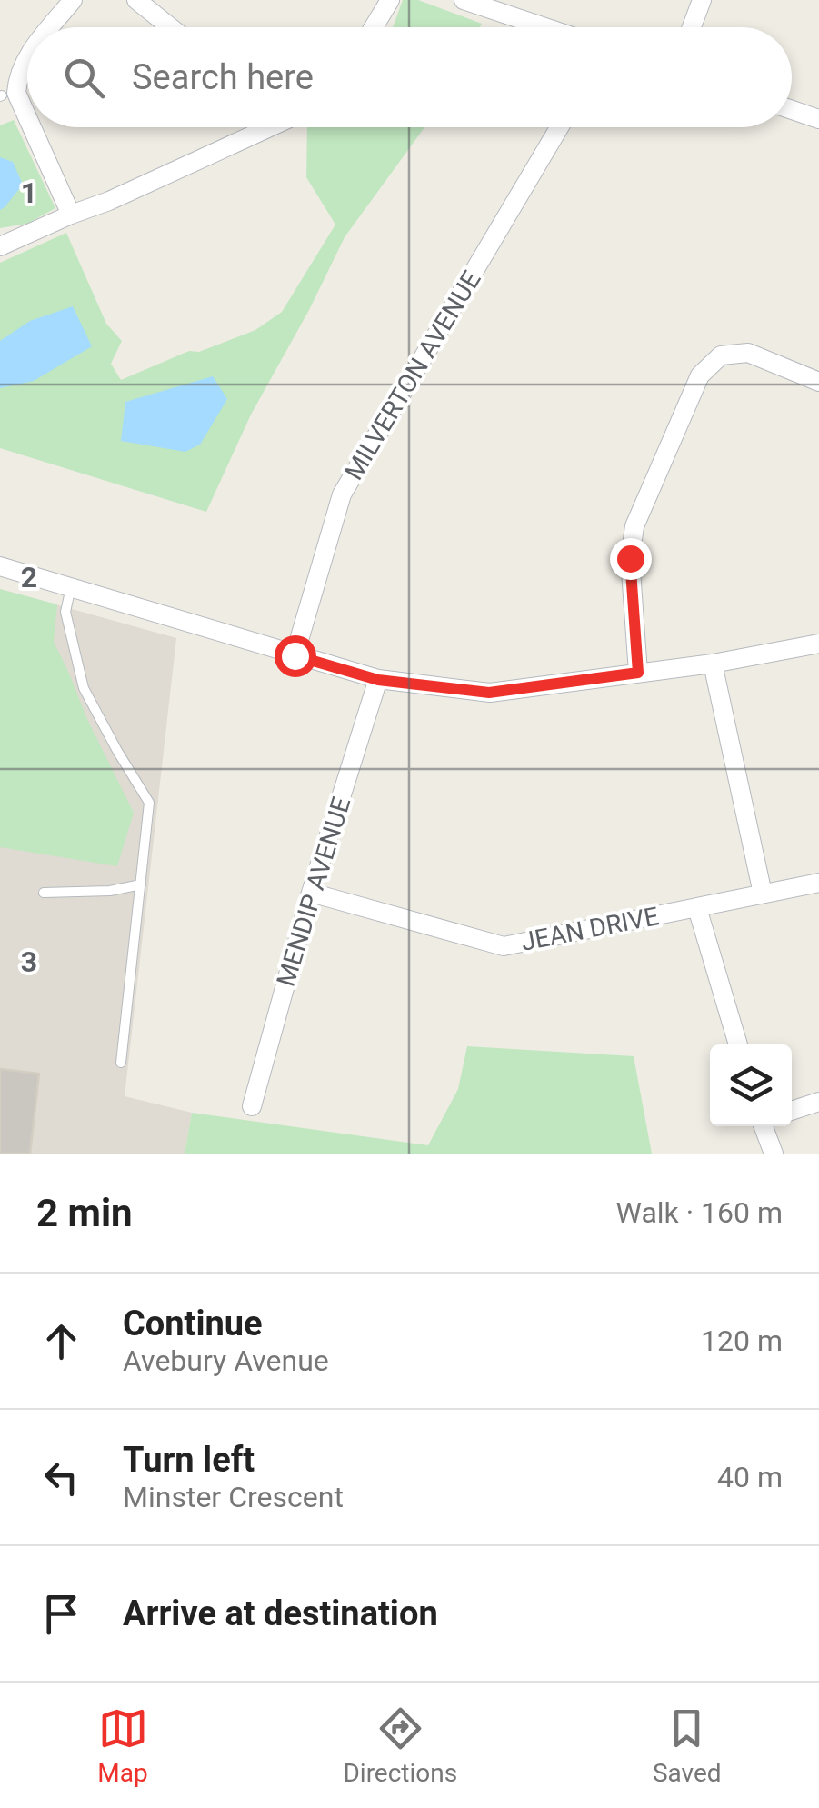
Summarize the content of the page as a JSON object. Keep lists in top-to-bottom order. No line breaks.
{"streets":{"street":["MILVERTON AVENUE","MENDIP AVENUE","JEAN DRIVE"]},"crossings":[["MENDIP AVENUE","JEAN DRIVE"]],"page":{"search":"Search here","heading":["2 min","Walk · 160 m"],"list":[["Continue","Avebury Avenue","120 m"],["Turn left","Minster Crescent","40 m"],"Arrive at destination"],"nav":["Map","Directions","Saved"]},"grid":{"rows":["1","2","3"]}}
